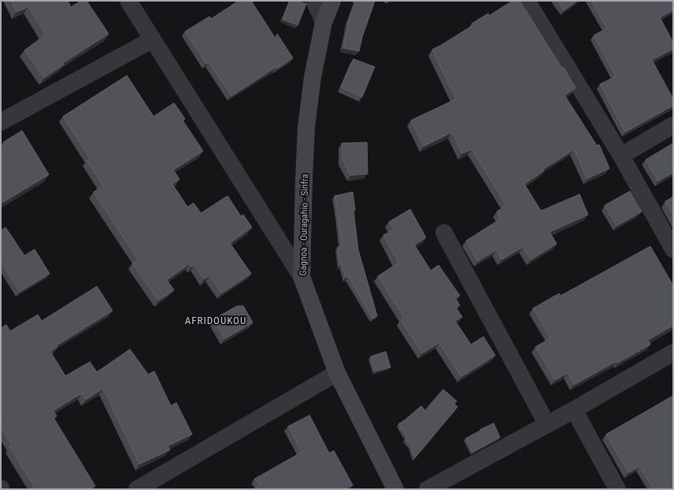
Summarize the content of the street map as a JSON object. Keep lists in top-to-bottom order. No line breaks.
{"streets":{"main road":["Gagnoa - Ouragahio - Sinfra"]},"districts":["AFRIDOUKOU"]}
